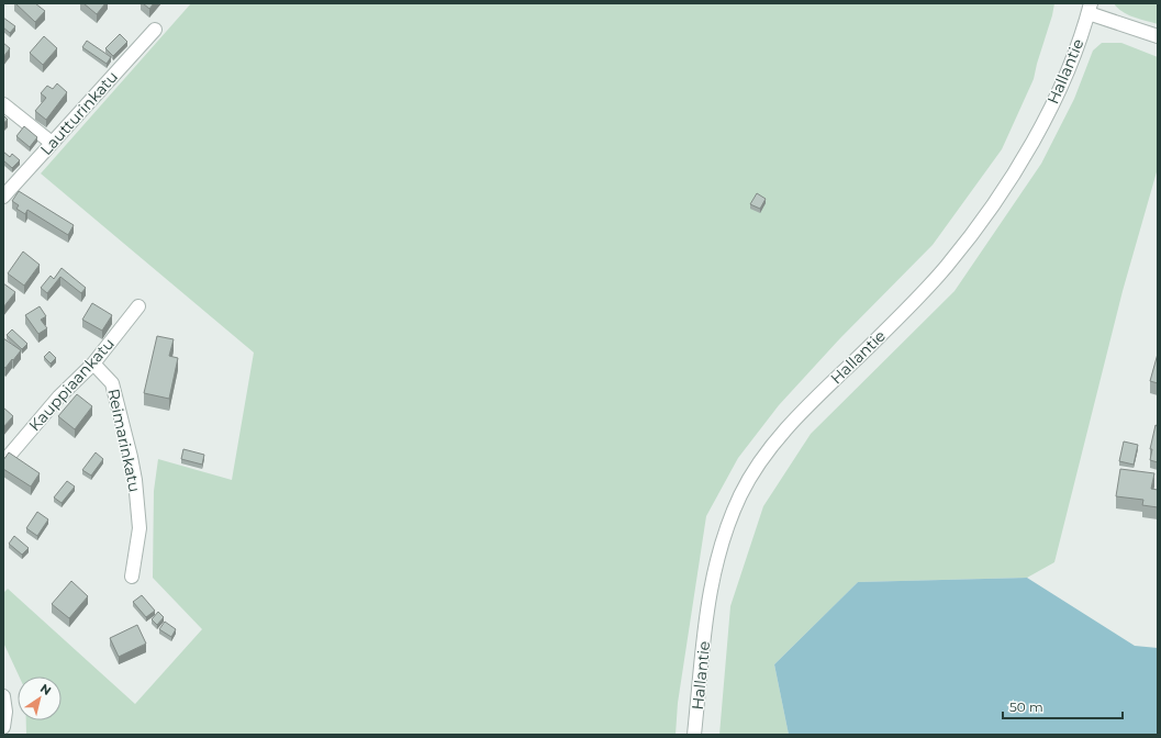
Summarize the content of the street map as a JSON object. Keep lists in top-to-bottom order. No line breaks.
{"streets":{"street":["Hallantie","Lautturinkatu","Kauppiaankatu","Reimarinkatu"]},"crossings":[["Kauppiaankatu","Reimarinkatu"]],"scale_bar":"50 m","north":"top right"}
